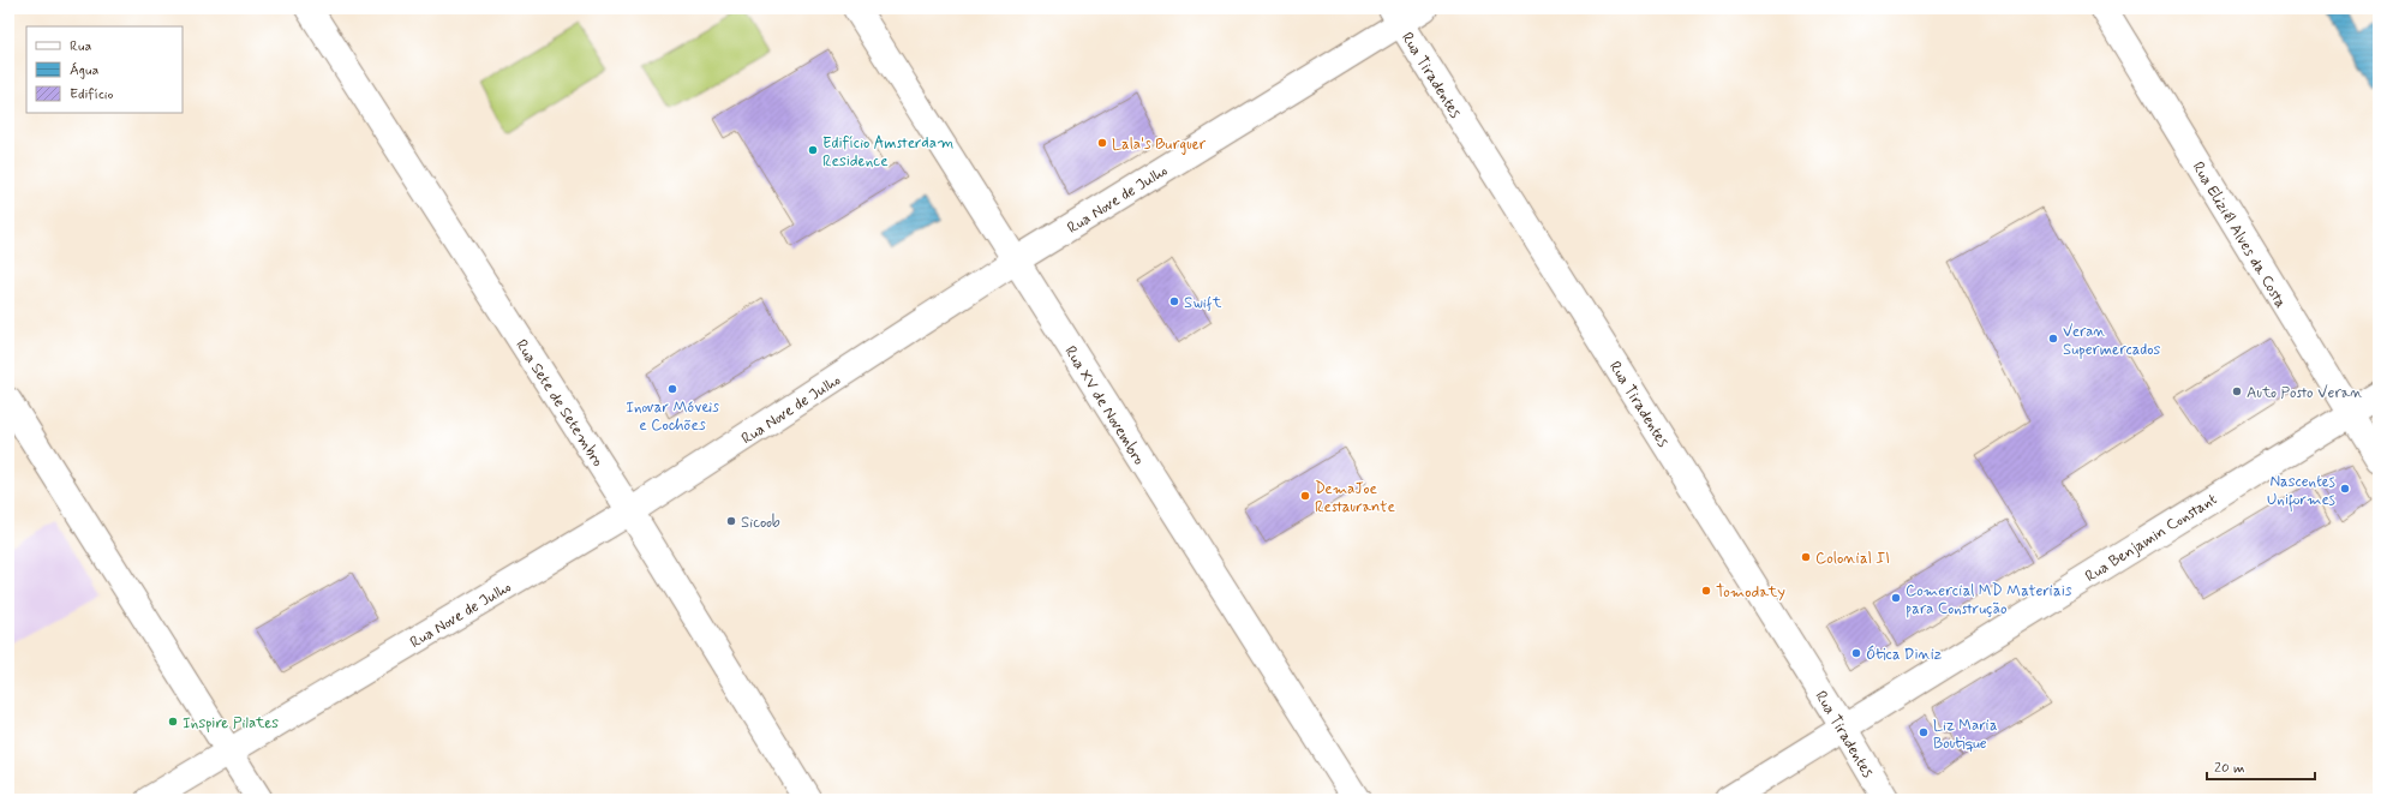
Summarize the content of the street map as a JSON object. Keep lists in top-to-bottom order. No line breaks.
{"streets":{"street":["Rua Tiradentes","Rua Nove de Julho","Rua Eliziél Alves da Costa","Rua Sete de Setembro","Rua XV de Novembro","Rua Benjamin Constant"]},"crossings":[["Rua Tiradentes","Rua Nove de Julho"],["Rua Tiradentes","Rua Benjamin Constant"],["Rua Nove de Julho","Rua Sete de Setembro"],["Rua Nove de Julho","Rua XV de Novembro"],["Rua Eliziél Alves da Costa","Rua Benjamin Constant"]],"places":["Lala's Burguer","Edifício Amsterdam Residence","Swift","Veran Supermercados","Inovar Móveis e Cochões","Auto Posto Veran","Nascentes Uniformes","DemaJoe Restaurante","Sicoob","Colonial II","Tomodaty","Comercial MD Materiais para Construção","Ótica Diniz","Inspire Pilates","Liz Maria Boutique"],"legend":["Rua","Água","Edifício"],"scale_bar":"20 m"}
